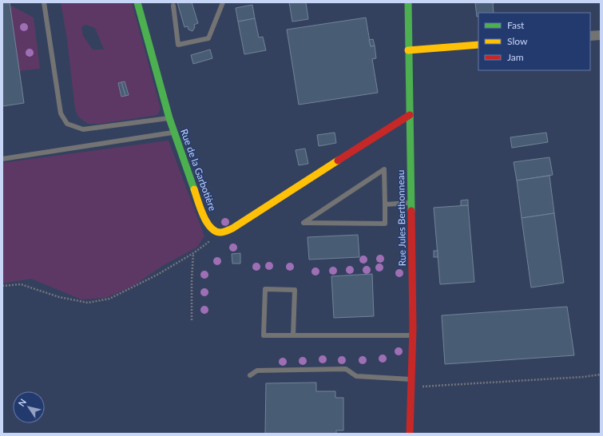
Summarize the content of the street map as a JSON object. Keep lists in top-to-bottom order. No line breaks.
{"streets":{"street":["Rue de la Garbotière","Rue Jules Berthonneau"]},"legend":["Fast","Slow","Jam"],"north":"top left"}
